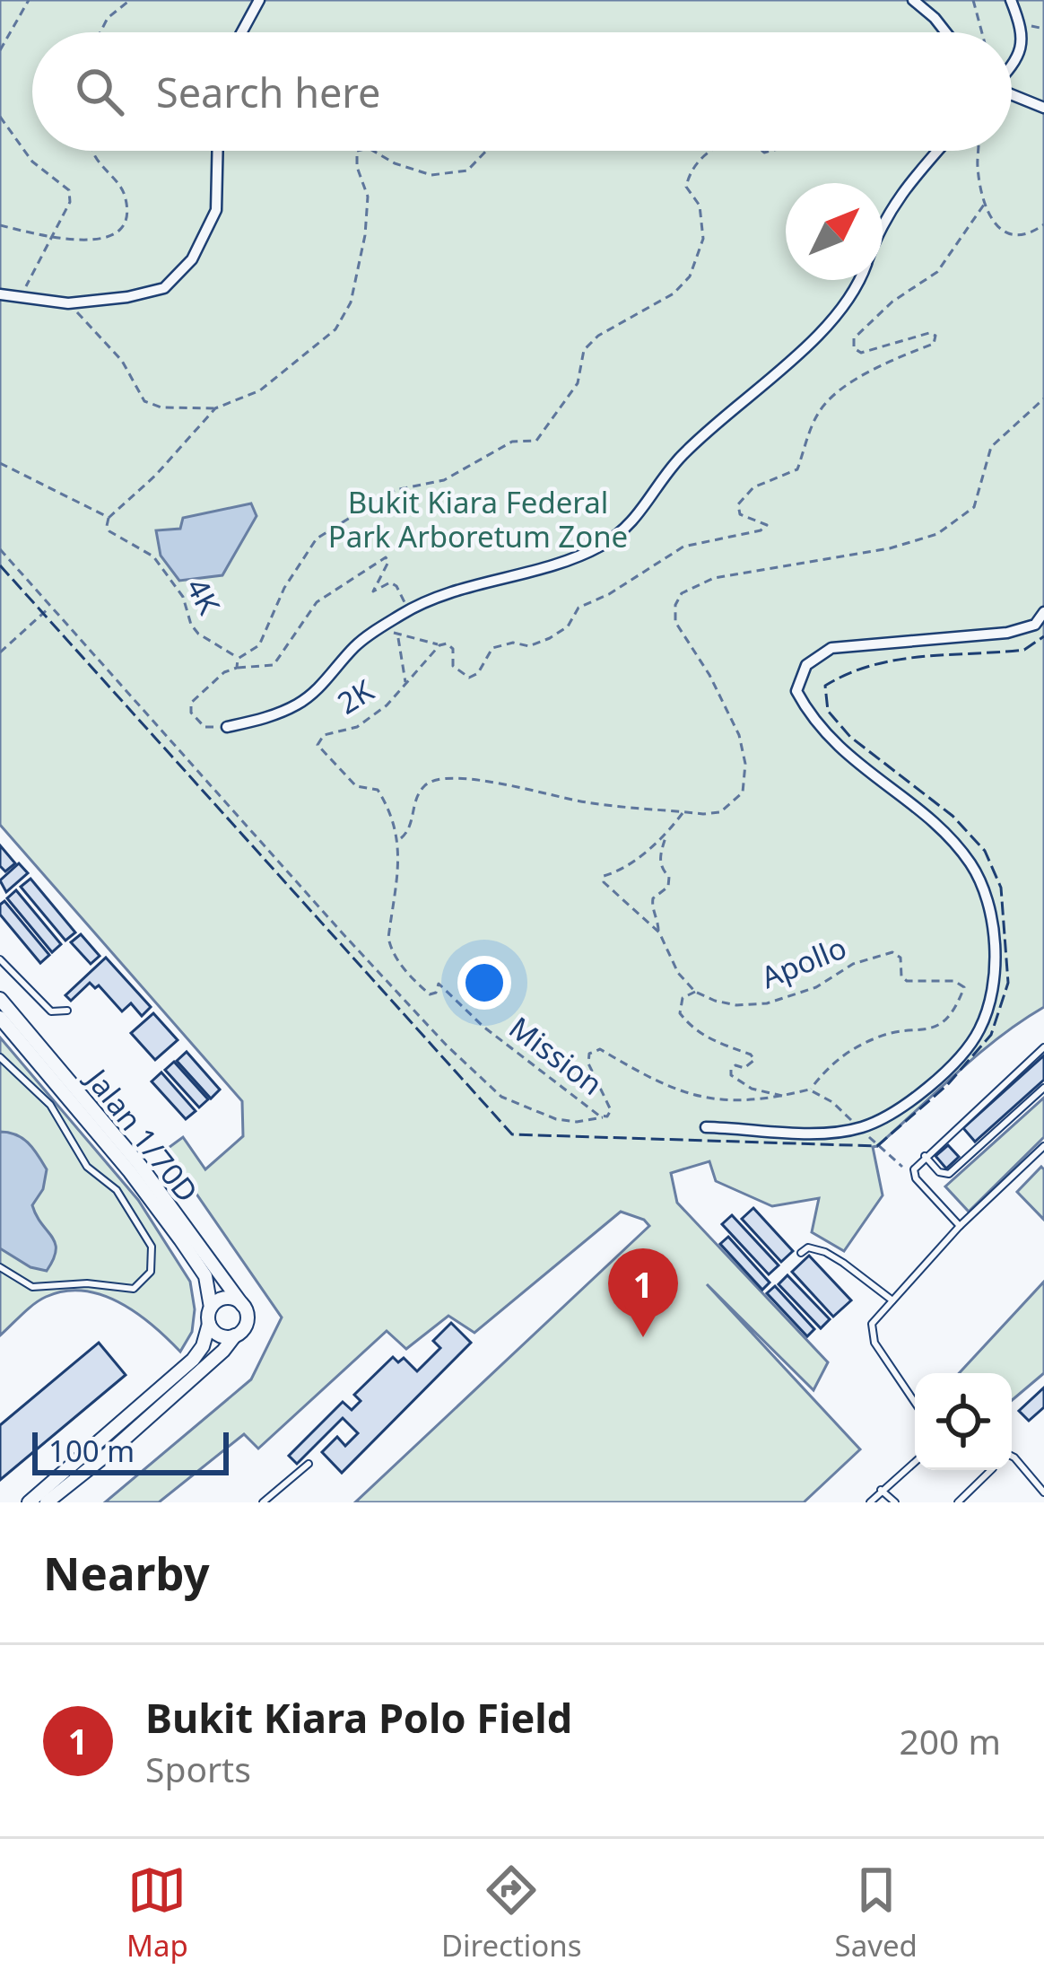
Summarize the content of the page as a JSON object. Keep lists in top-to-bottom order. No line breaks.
{"streets":{"street":["Jalan 1/70D"],"path":["4K","2K","Apollo","Mission"]},"crossings":[["2K","Mission"],["Apollo","Mission"]],"parks":["Bukit Kiara Federal Park Arboretum Zone"],"scale_bar":"100 m","north":"top right","page":{"search":"Search here","pins":"1","scale":"100 m","heading":"Nearby","list":[{"mark":"1","name":"Bukit Kiara Polo Field","note":"Sports","value":"200 m"}],"nav":["Map","Directions","Saved"]}}
